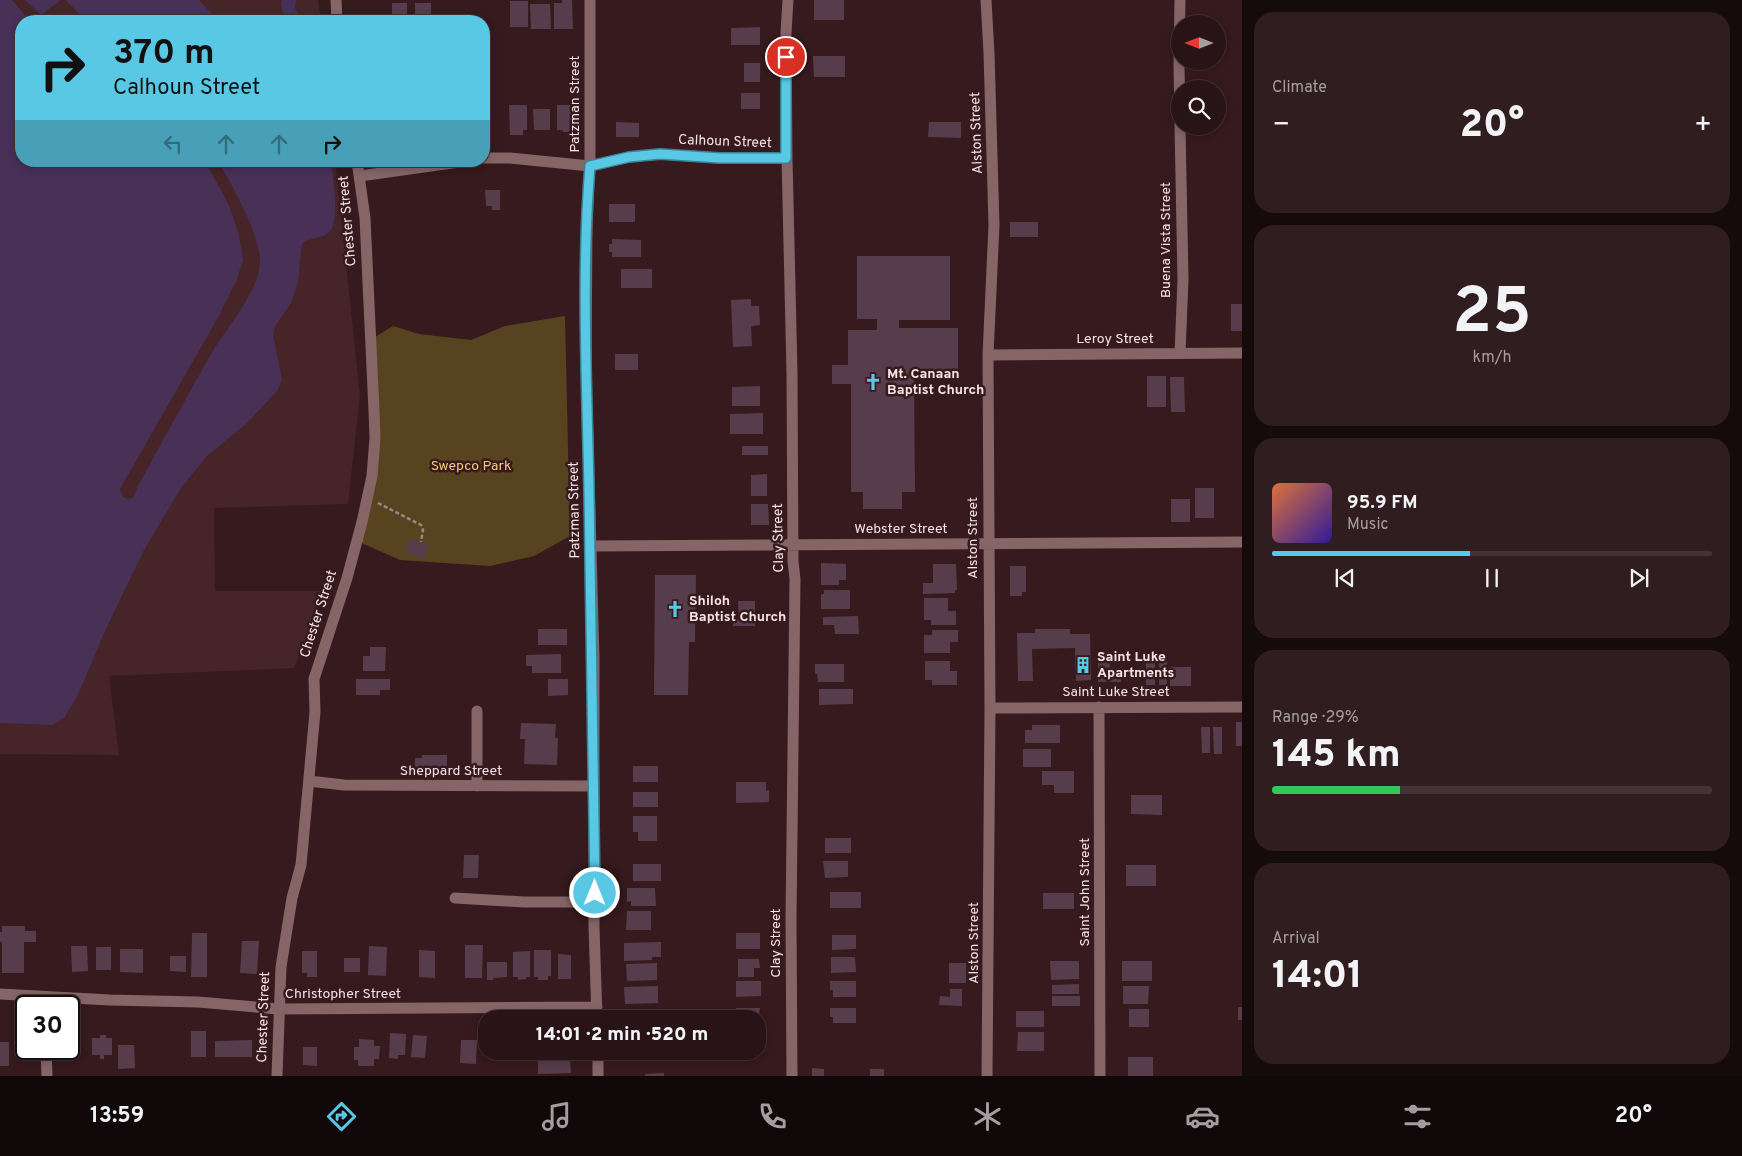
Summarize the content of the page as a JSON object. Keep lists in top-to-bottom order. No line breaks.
{"streets":{"street":["Patzman Street","Alston Street","Calhoun Street","Chester Street","Buena Vista Street","Leroy Street","Webster Street","Clay Street","Saint Luke Street","Sheppard Street","Saint John Street","Christopher Street"]},"crossings":[["Patzman Street","Calhoun Street"],["Patzman Street","Webster Street"],["Patzman Street","Sheppard Street"],["Patzman Street","Christopher Street"],["Alston Street","Leroy Street"],["Alston Street","Webster Street"],["Alston Street","Saint Luke Street"],["Calhoun Street","Clay Street"],["Chester Street","Sheppard Street"],["Chester Street","Christopher Street"],["Buena Vista Street","Leroy Street"],["Webster Street","Clay Street"],["Saint Luke Street","Saint John Street"]],"parks":["Swepco Park"],"places":{"church":["Mt. Canaan Baptist Church","Shiloh Baptist Church"],"building":["Saint Luke Apartments"]},"north":"left","page":{"tile":["Climate",["25","km/h"],["Range · 29%","145 km"],["Arrival","14:01"]],"turn":["370 m","Calhoun Street"],"heat":["−","20°","+"],"song":["95.9 FM","Music"],"limit":"30","trip":"14:01 · 2 min · 520 m","tabs":["13:59","20°"]}}
